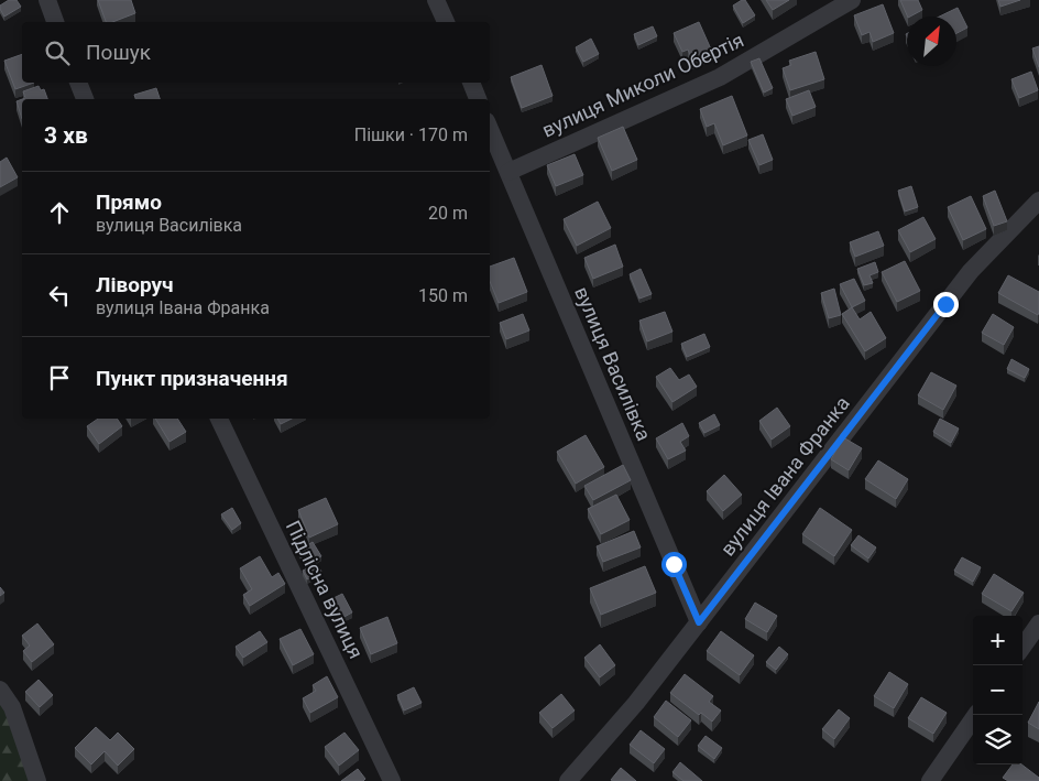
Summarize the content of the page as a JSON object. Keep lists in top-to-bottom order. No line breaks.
{"streets":{"street":["вулиця Миколи Обертія","вулиця Василівка","вулиця Івана Франка","Підлісна вулиця"]},"crossings":[["вулиця Миколи Обертія","вулиця Василівка"],["вулиця Василівка","вулиця Івана Франка"]],"north":"top right","page":{"search":"Пошук","heading":["3 хв","Пішки · 170 m"],"list":[["Прямо","вулиця Василівка","20 m"],["Ліворуч","вулиця Івана Франка","150 m"],"Пункт призначення"],"map_buttons":["+","−"]}}
